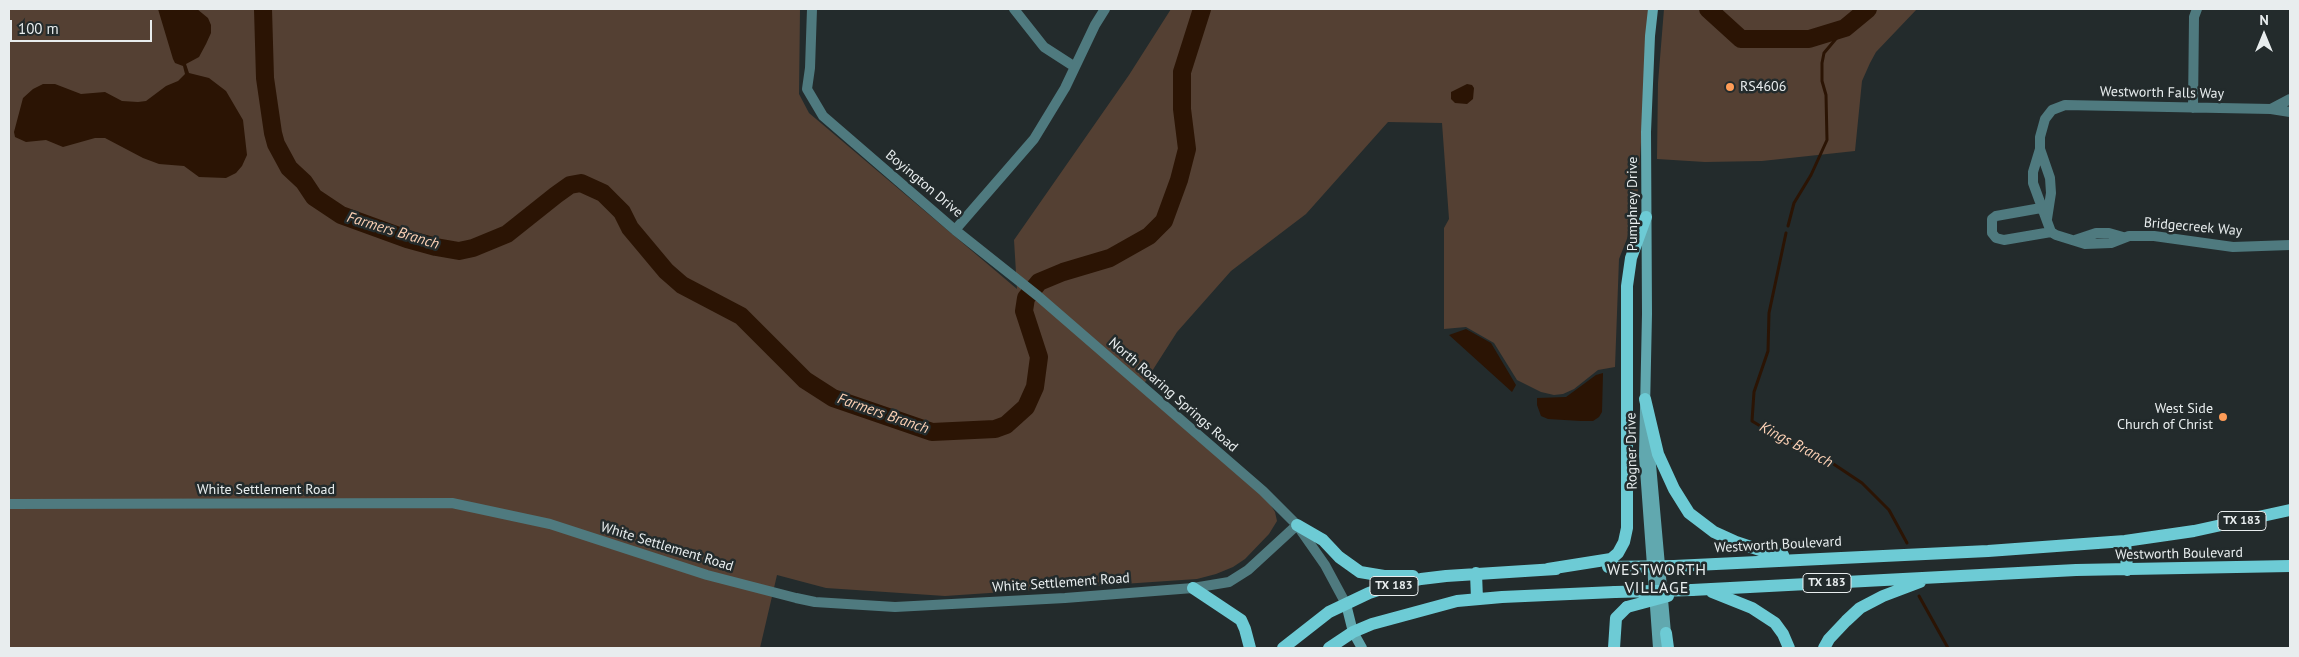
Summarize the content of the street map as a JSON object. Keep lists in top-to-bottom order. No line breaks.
{"streets":{"main road":["TX 183","Westworth Boulevard"],"street":["Westworth Falls Way","Boyington Drive","Pumphrey Drive","Bridgecreek Way","North Roaring Springs Road","Rogner Drive","White Settlement Road"]},"crossings":[["Boyington Drive","North Roaring Springs Road"],["Pumphrey Drive","Rogner Drive"],["North Roaring Springs Road","White Settlement Road"],["North Roaring Springs Road","Westworth Boulevard"]],"districts":["WESTWORTH VILLAGE"],"water":["Farmers Branch","Kings Branch"],"places":["RS4606","West Side Church of Christ"],"scale_bar":"100 m","north":"top"}
